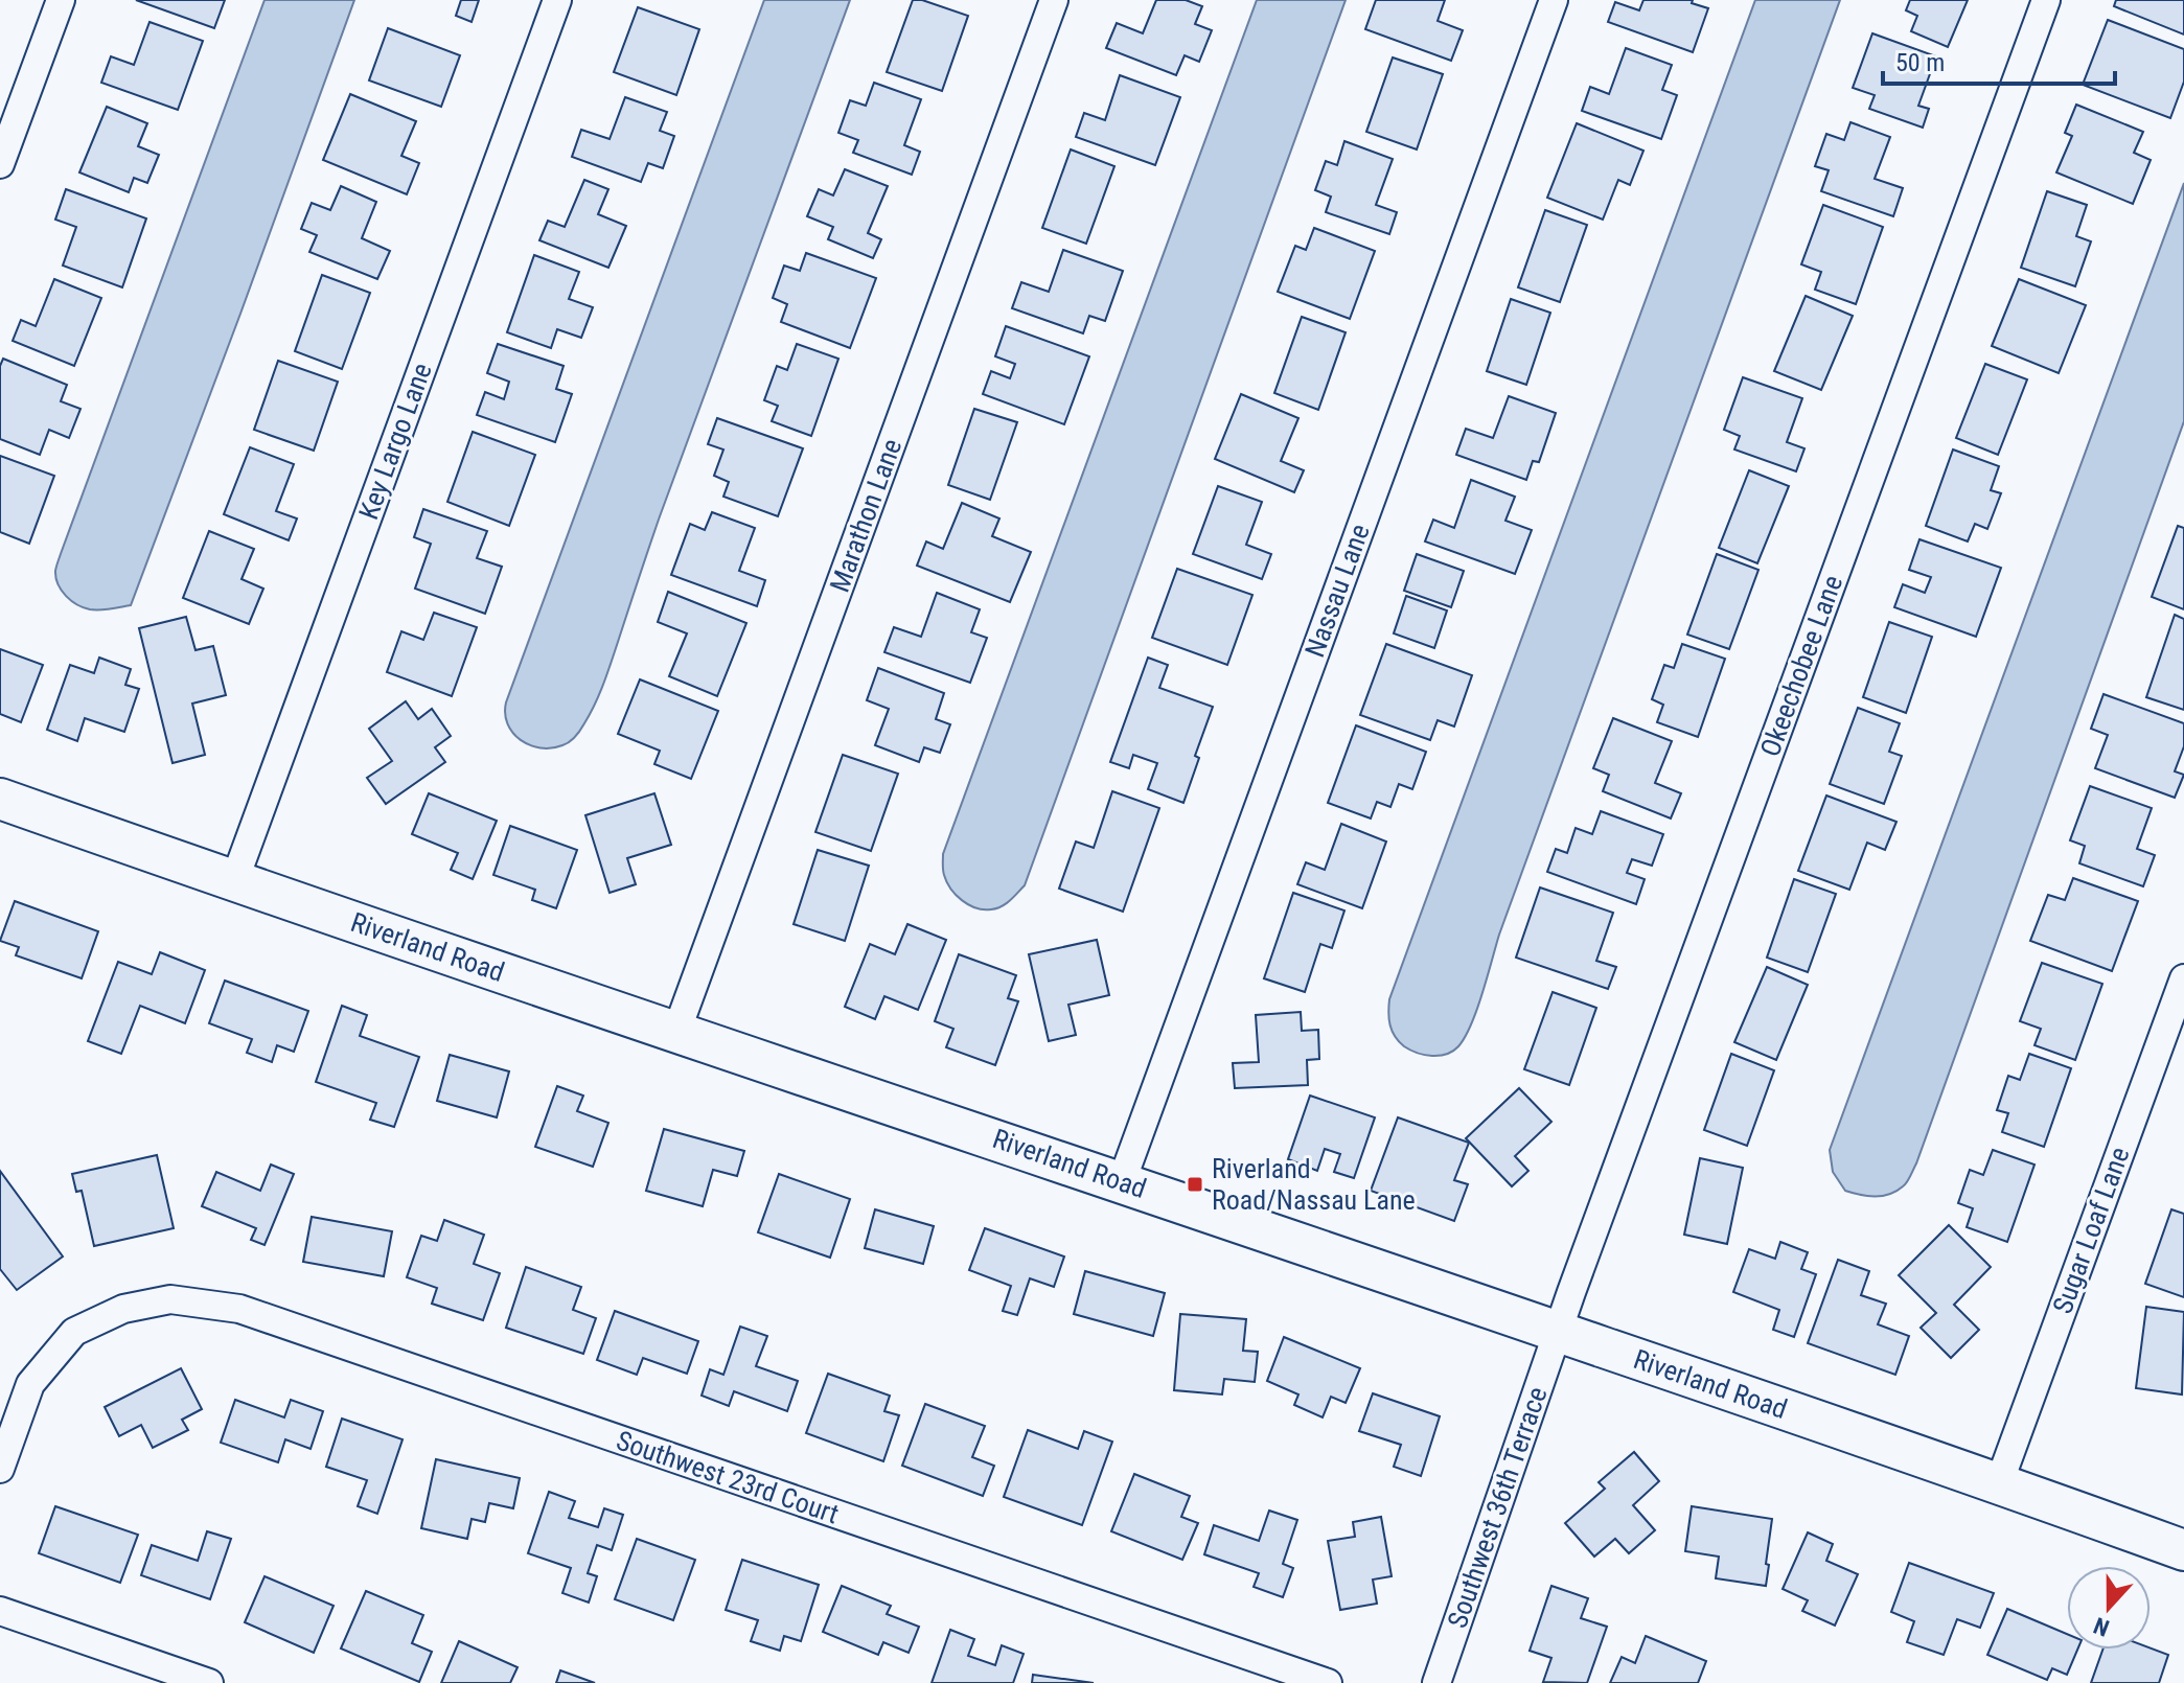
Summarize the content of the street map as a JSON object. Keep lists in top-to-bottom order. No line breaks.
{"streets":{"street":["Key Largo Lane","Marathon Lane","Nassau Lane","Okeechobee Lane","Riverland Road","Sugar Loaf Lane","Southwest 23rd Court","Southwest 36th Terrace"]},"crossings":[["Key Largo Lane","Riverland Road"],["Marathon Lane","Riverland Road"],["Nassau Lane","Riverland Road"],["Okeechobee Lane","Riverland Road"],["Okeechobee Lane","Southwest 36th Terrace"],["Riverland Road","Sugar Loaf Lane"],["Riverland Road","Southwest 36th Terrace"]],"places":{"transit":["Riverland Road/Nassau Lane"]},"scale_bar":"50 m","north":"bottom"}
